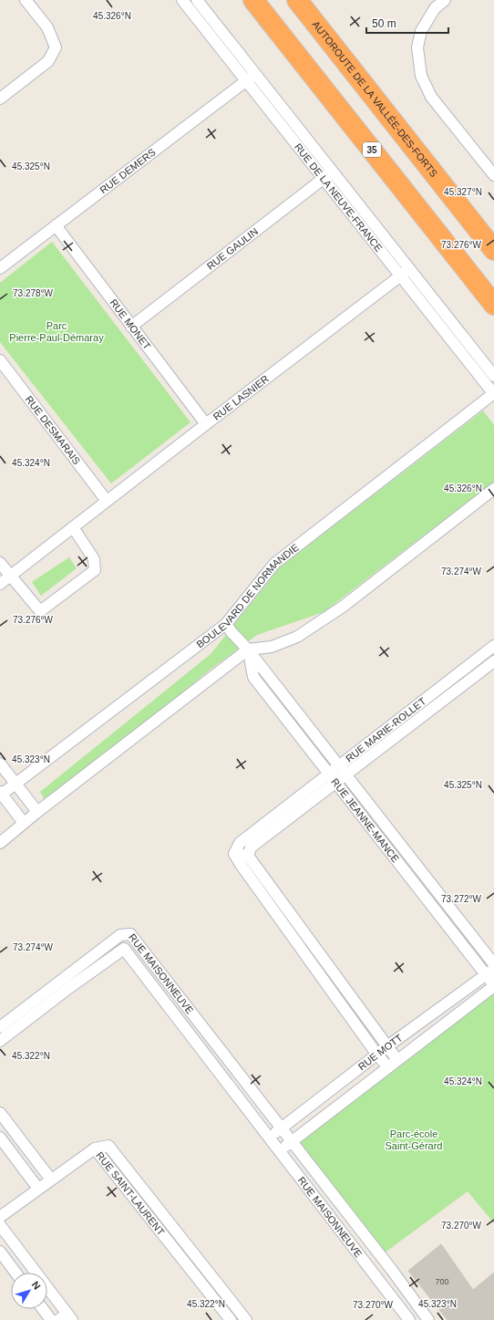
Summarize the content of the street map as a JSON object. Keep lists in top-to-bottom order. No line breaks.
{"streets":{"highway":["AUTOROUTE DE LA VALLÉE-DES-FORTS","35"],"street":["RUE DEMERS","RUE DE LA NEUVE-FRANCE","RUE GAULIN","RUE MONET","RUE LASNIER","RUE DESMARAIS","BOULEVARD DE NORMANDIE","RUE MARIE-ROLLET","RUE JEANNE-MANCE","RUE MAISONNEUVE","RUE MOTT","RUE SAINT-LAURENT"]},"crossings":[["RUE DEMERS","RUE DE LA NEUVE-FRANCE"],["RUE DEMERS","RUE MONET"],["RUE DE LA NEUVE-FRANCE","RUE GAULIN"],["RUE DE LA NEUVE-FRANCE","RUE LASNIER"],["RUE DE LA NEUVE-FRANCE","BOULEVARD DE NORMANDIE"],["RUE GAULIN","RUE MONET"],["RUE MONET","RUE LASNIER"],["RUE LASNIER","RUE DESMARAIS"],["BOULEVARD DE NORMANDIE","RUE JEANNE-MANCE"],["RUE MARIE-ROLLET","RUE JEANNE-MANCE"],["RUE JEANNE-MANCE","RUE MOTT"],["RUE MAISONNEUVE","RUE MOTT"]],"parks":["Parc Pierre-Paul-Démaray","Parc-école Saint-Gérard"],"house_numbers":["700"],"scale_bar":"50 m","north":"top right","coordinates":["45.326°N","45.325°N","45.327°N","73.276°W","73.278°W","45.324°N","73.274°W","45.323°N","73.272°W","45.322°N","73.270°W"]}
